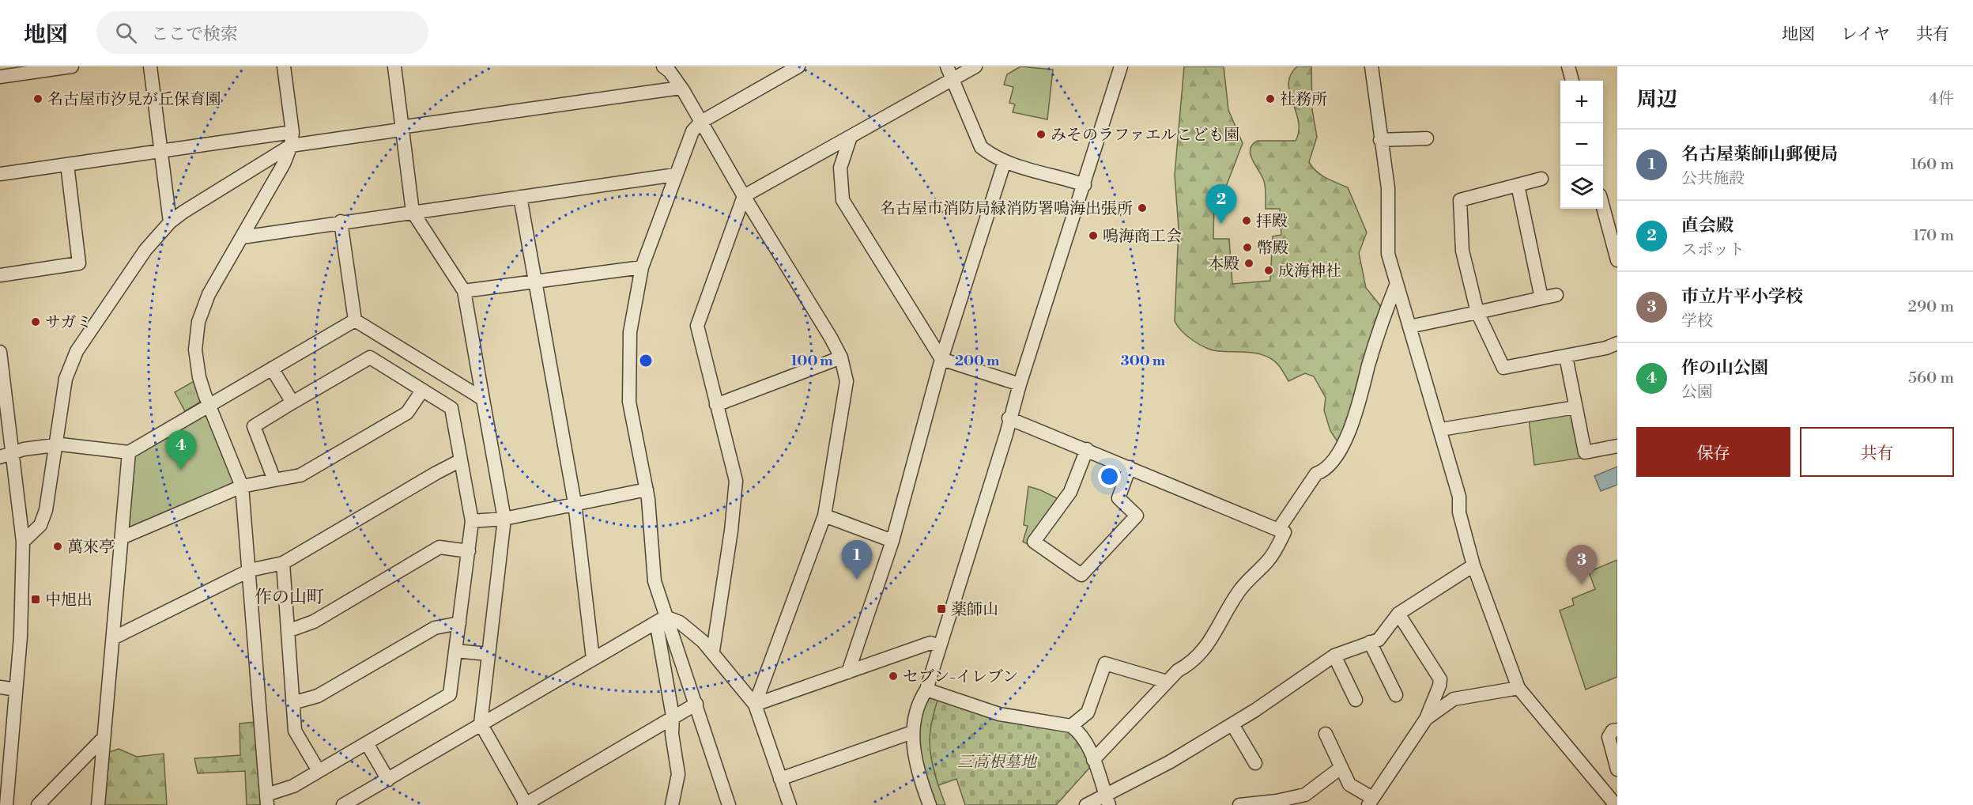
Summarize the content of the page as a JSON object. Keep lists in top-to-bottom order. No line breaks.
{"districts":["作の山町"],"parks":["三高根墓地"],"places":{"other":["名古屋市汐見が丘保育園","社務所","みそのラファエルこども園","名古屋市消防局緑消防署鳴海出張所","拝殿","鳴海商工会","幣殿","本殿","成海神社","サガミ","萬來亭","セブン-イレブン"],"transit":["中旭出","薬師山"]},"page":{"header":"地図","search":"ここで検索","nav":["地図","レイヤ","共有"],"heading":["周辺","4件"],"map_buttons":["+","−"],"list":[{"mark":"1","name":"名古屋薬師山郵便局","note":"公共施設","value":"160 m"},{"mark":"2","name":"直会殿","note":"スポット","value":"170 m"},{"mark":"3","name":"市立片平小学校","note":"学校","value":"290 m"},{"mark":"4","name":"作の山公園","note":"公園","value":"560 m"}],"pins":["2","4","1","3"],"buttons":["保存","共有"]},"rings":["100 m","200 m","300 m"]}
